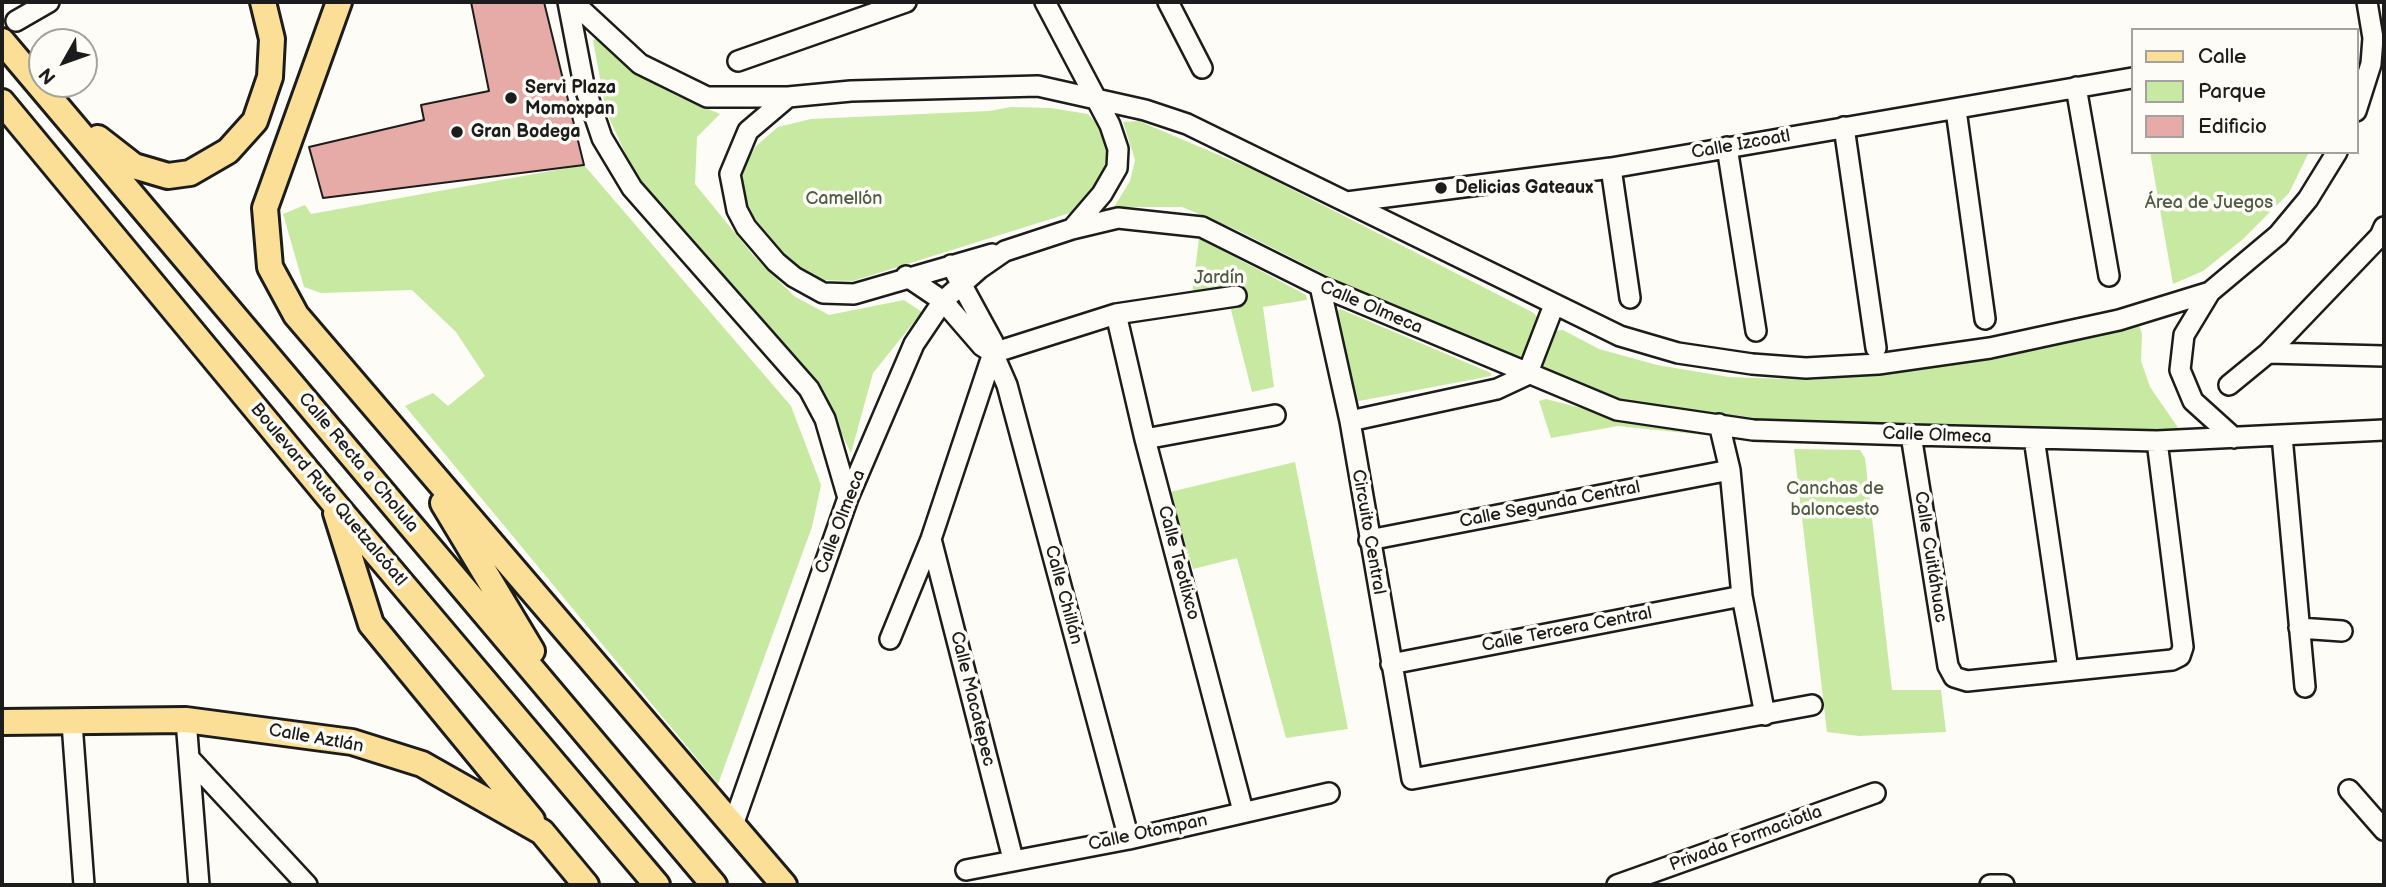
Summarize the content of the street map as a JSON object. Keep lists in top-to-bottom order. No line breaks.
{"streets":{"main road":["Calle Recta a Cholula","Boulevard Ruta Quetzalcóatl","Calle Aztlán"],"street":["Calle Izcoatl","Calle Olmeca","Calle Segunda Central","Circuito Central","Calle Cuitláhuac","Calle Teotlixco","Calle Chillán","Calle Tercera Central","Calle Macatepec","Calle Otompan","Privada Formaciotla"]},"crossings":[["Calle Olmeca","Circuito Central"],["Calle Olmeca","Calle Cuitláhuac"],["Calle Olmeca","Calle Chillán"],["Calle Segunda Central","Circuito Central"],["Circuito Central","Calle Tercera Central"],["Calle Teotlixco","Calle Otompan"],["Calle Chillán","Calle Otompan"],["Calle Macatepec","Calle Otompan"]],"parks":["Camellón","Área de Juegos","Jardín","Canchas de baloncesto"],"places":["Servi Plaza Momoxpan","Gran Bodega","Delicias Gateaux"],"legend":["Calle","Parque","Edificio"],"north":"bottom left"}
